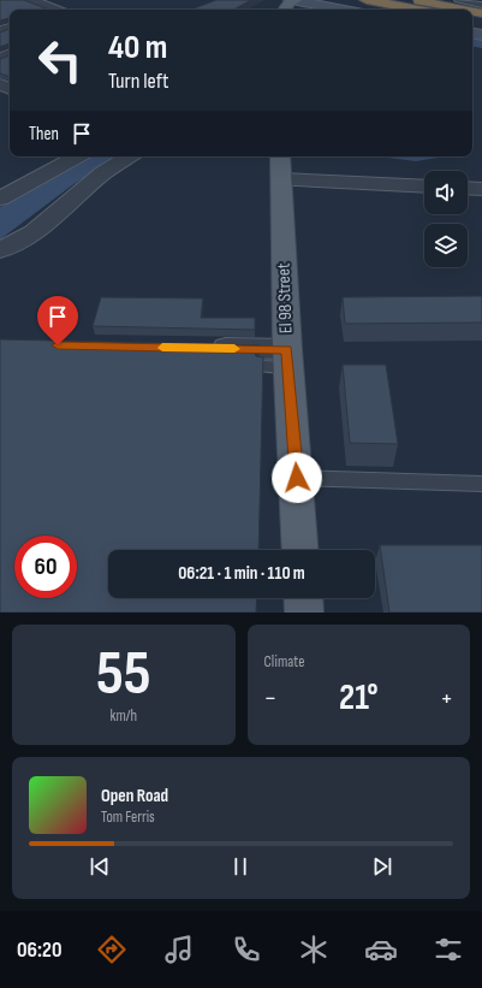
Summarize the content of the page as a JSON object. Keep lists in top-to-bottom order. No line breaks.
{"streets":{"main road":["El 98 Street"]},"page":{"turn":["40 m","Turn left"],"then":"Then","limit":"60","trip":"06:21 · 1 min · 110 m","tile":[["55","km/h"],"Climate"],"heat":["−","21°","+"],"song":["Open Road","Tom Ferris"],"tabs":"06:20"}}
